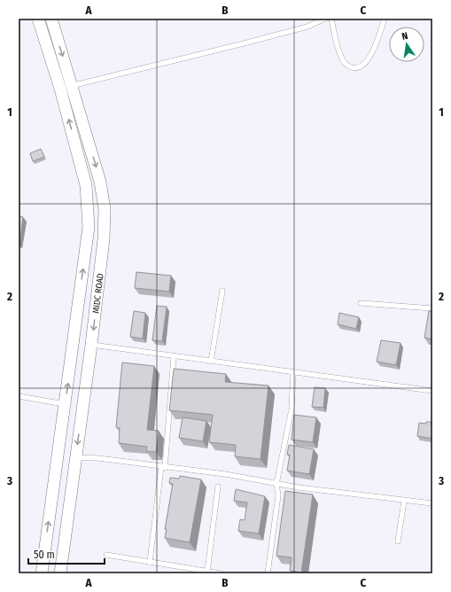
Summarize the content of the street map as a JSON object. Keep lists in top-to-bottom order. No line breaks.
{"streets":{"street":["MIDC ROAD"]},"scale_bar":"50 m","north":"top","grid":{"columns":["A","B","C"],"rows":["1","2","3"]}}
